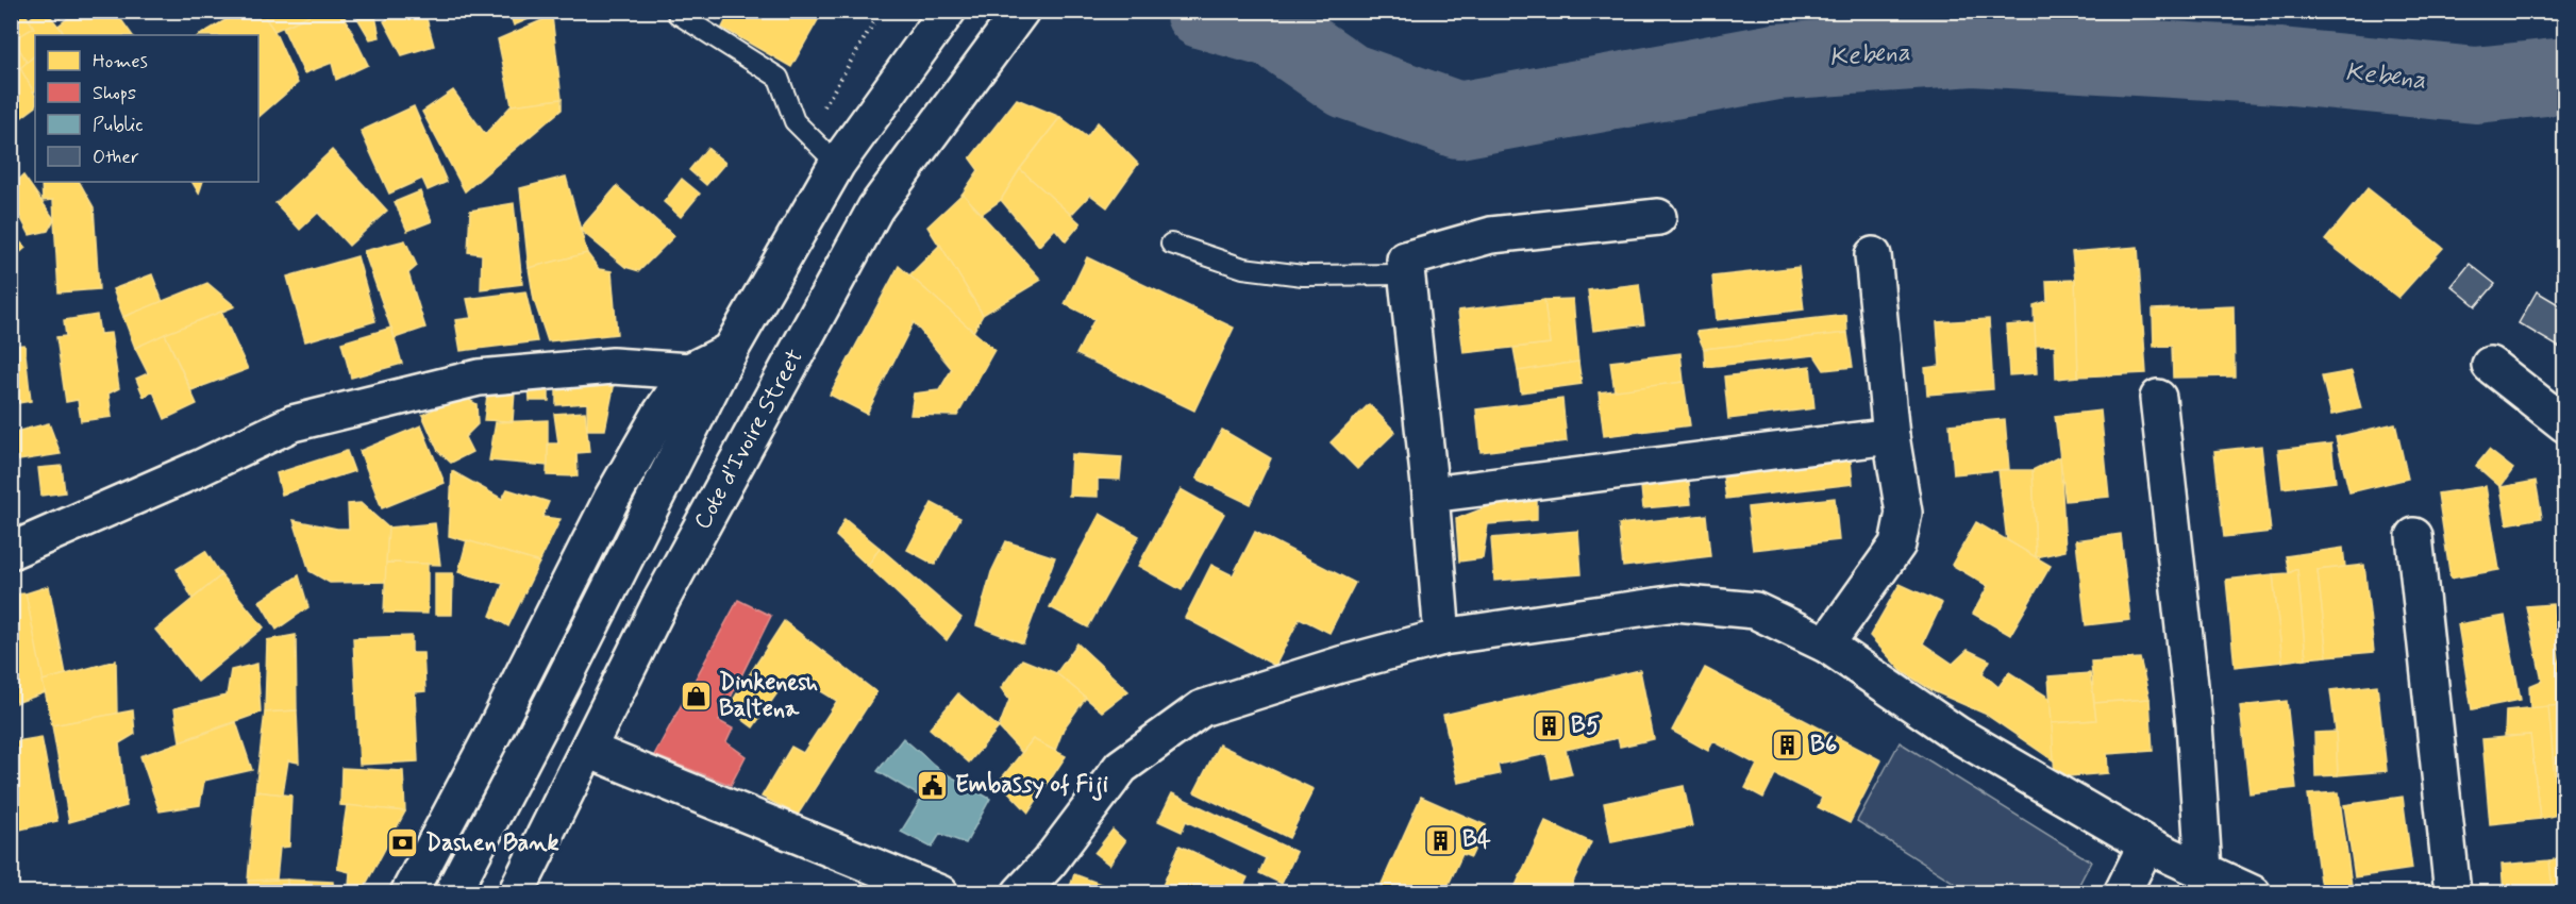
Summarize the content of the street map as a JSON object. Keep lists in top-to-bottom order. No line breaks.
{"streets":{"street":["Cote d'Ivoire Street"]},"water":["Kebena"],"places":{"shop":["Dinkenesh Baltena"],"building":["B5","B6","B4"],"public building":["Embassy of Fiji"],"bank":["Dashen Bank"]},"legend":["Homes","Shops","Public","Other"]}
